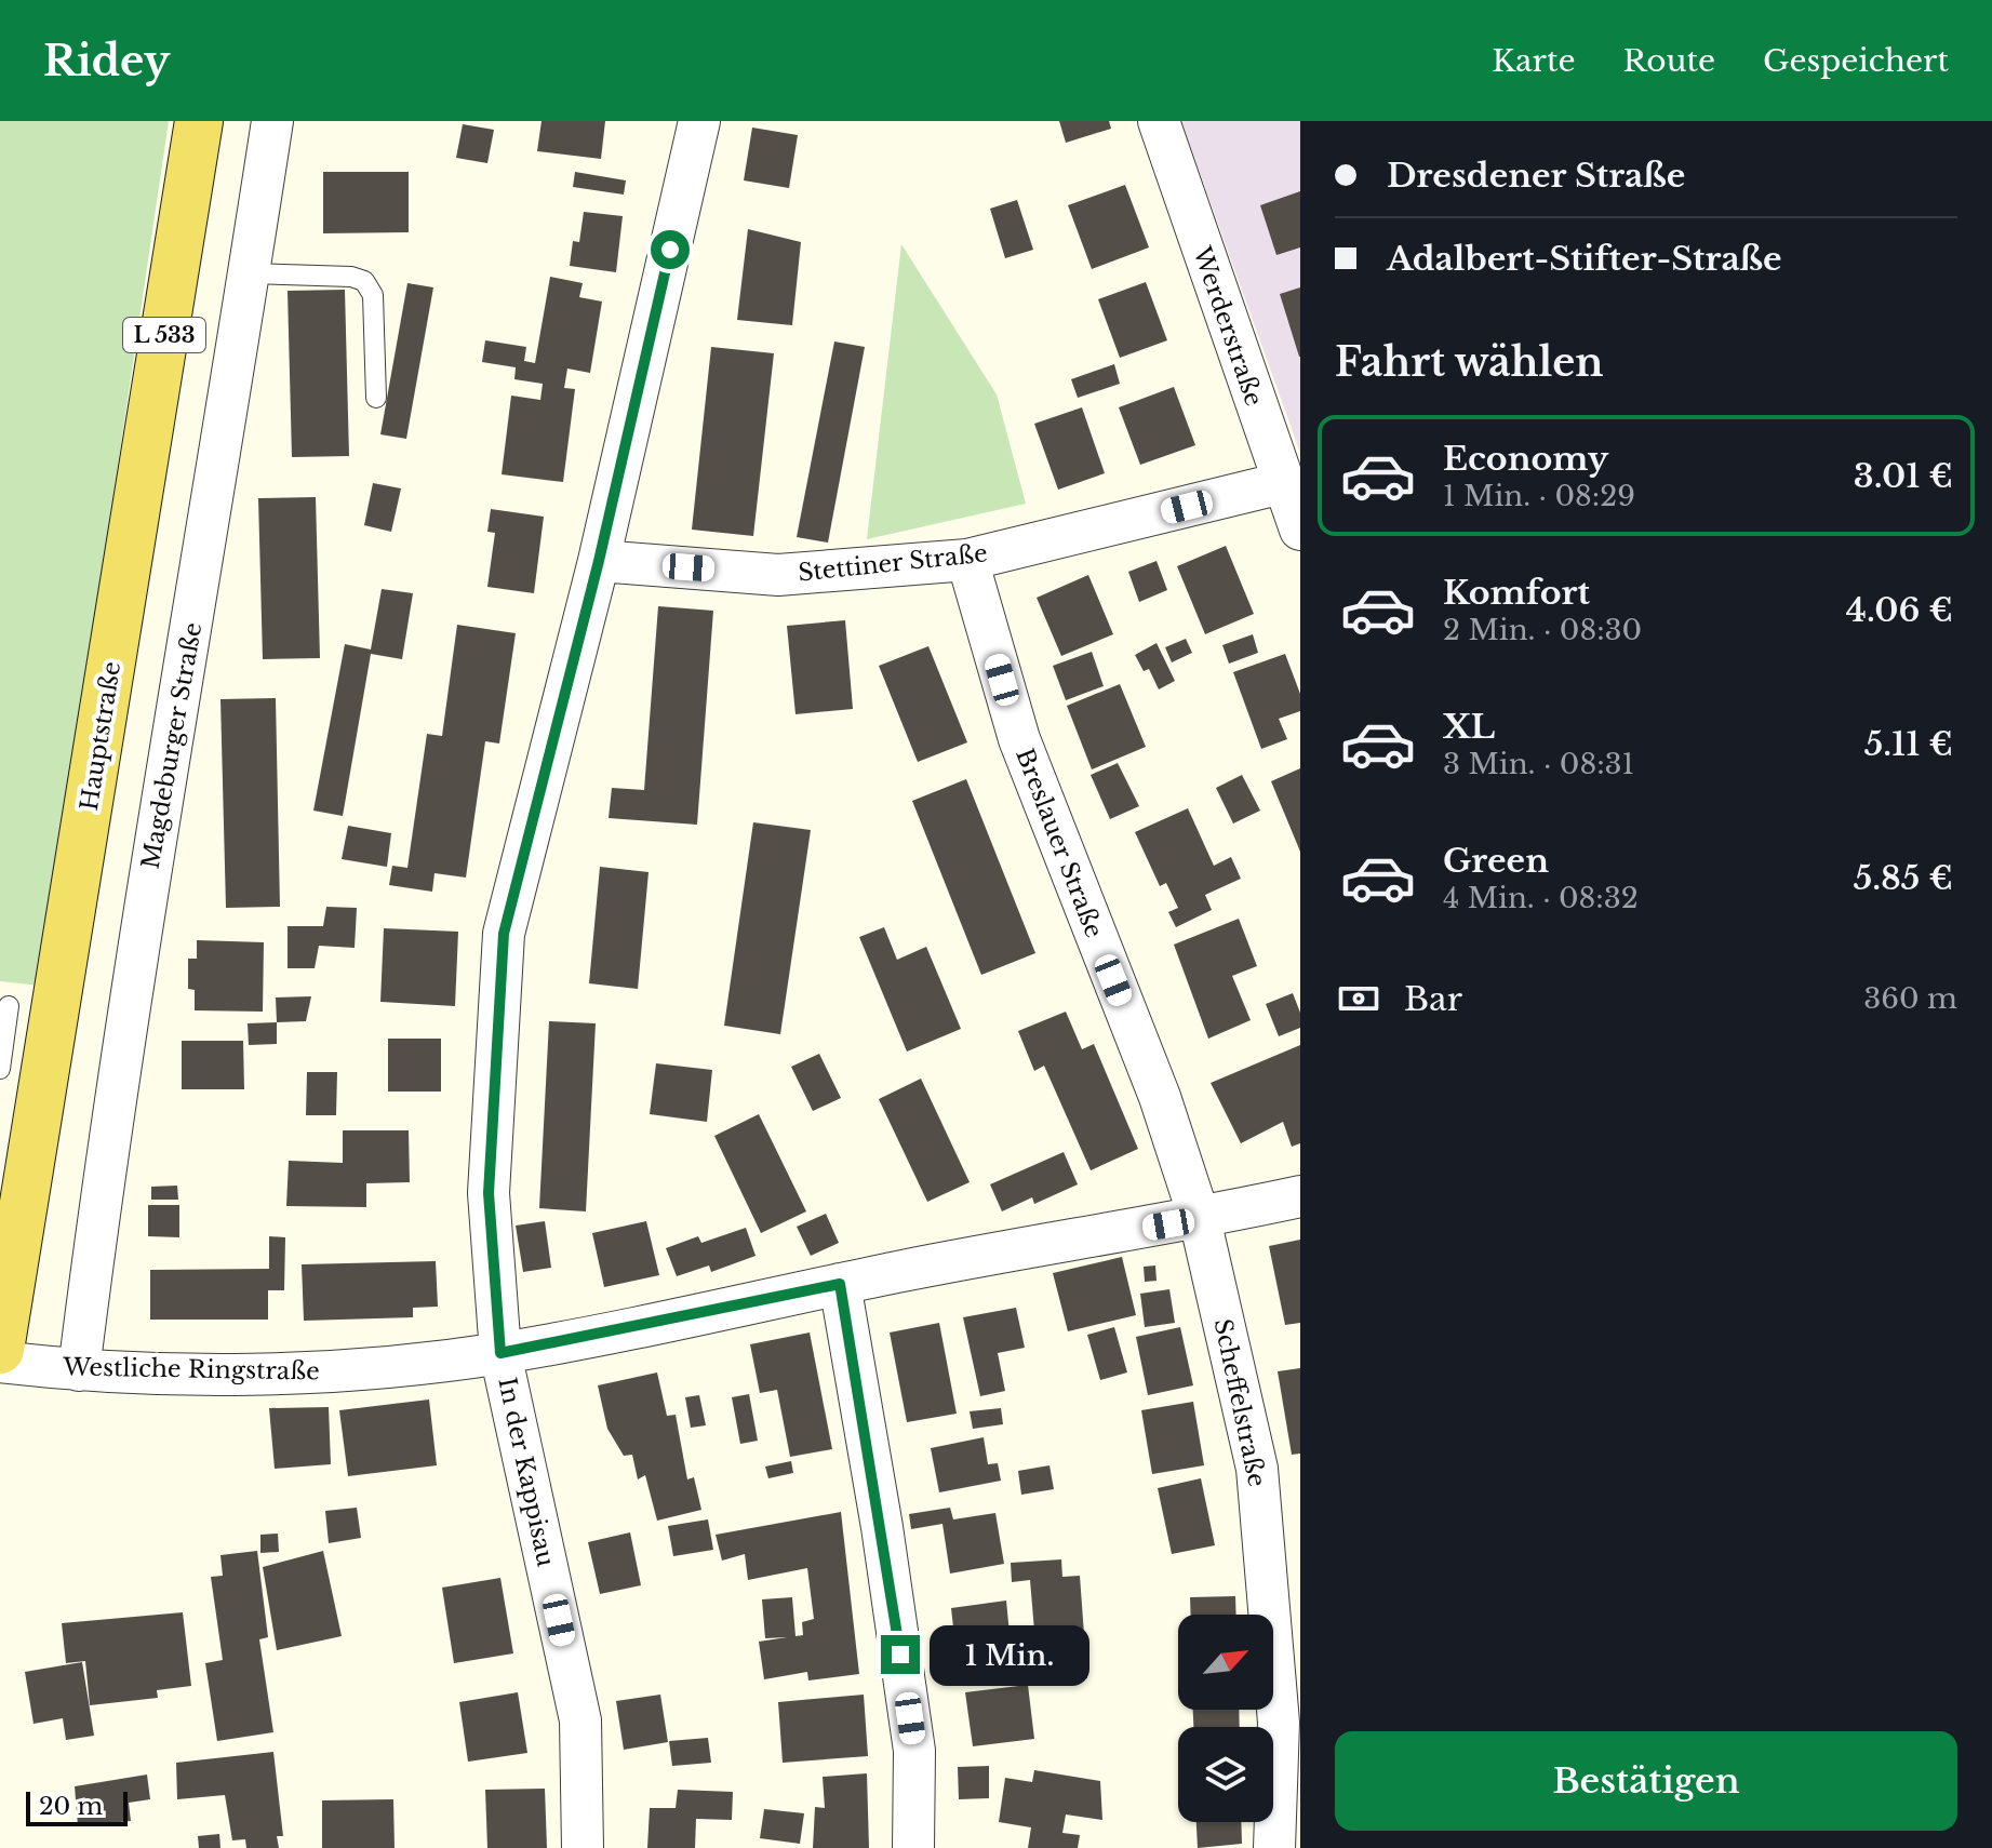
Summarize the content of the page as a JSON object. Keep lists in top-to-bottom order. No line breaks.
{"streets":{"main road":["L 533","Hauptstraße"],"street":["Werderstraße","Stettiner Straße","Magdeburger Straße","Breslauer Straße","Westliche Ringstraße","Scheffelstraße","In der Kappisau"]},"crossings":[["Werderstraße","Stettiner Straße"],["Stettiner Straße","Breslauer Straße"],["Stettiner Straße","In der Kappisau"],["Magdeburger Straße","Westliche Ringstraße"],["Breslauer Straße","Westliche Ringstraße"],["Breslauer Straße","Scheffelstraße"],["Westliche Ringstraße","Scheffelstraße"],["Westliche Ringstraße","In der Kappisau"]],"scale_bar":"20 m","north":"top right","page":{"header":"Ridey","nav":["Karte","Route","Gespeichert"],"banner":["Dresdener Straße","Adalbert-Stifter-Straße"],"heading":"Fahrt wählen","list":[{"name":"Economy","note":"1 Min. · 08:29","value":"3.01 €"},{"name":"Komfort","note":"2 Min. · 08:30","value":"4.06 €"},{"name":"XL","note":"3 Min. · 08:31","value":"5.11 €"},{"name":"Green","note":"4 Min. · 08:32","value":"5.85 €"}],"pay":["Bar","360 m"],"bubble":"1 Min.","buttons":"Bestätigen","scale":"20 m"}}
